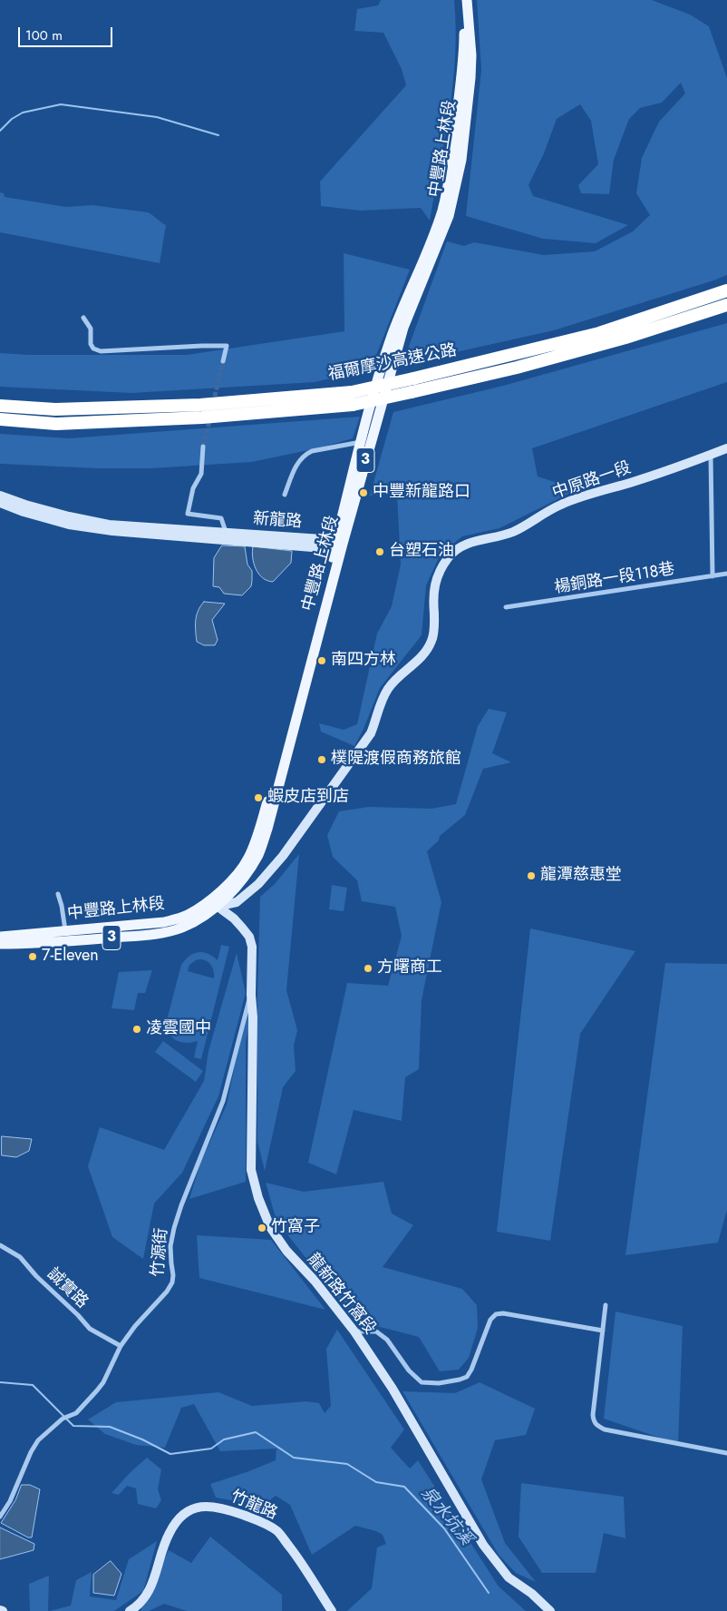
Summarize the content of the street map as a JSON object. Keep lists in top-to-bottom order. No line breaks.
{"streets":{"highway":["福爾摩沙高速公路"],"main road":["中豐路上林段","3"],"street":["中原路一段","新龍路","楊銅路一段118巷","竹源街","誠實路","龍新路竹窩段","竹龍路"]},"crossings":[["中豐路上林段","中原路一段"],["中豐路上林段","新龍路"],["中豐路上林段","龍新路竹窩段"],["中原路一段","龍新路竹窩段"],["竹源街","誠實路"],["竹源街","龍新路竹窩段"]],"water":["泉水坑溪"],"places":["中豐新龍路口","台塑石油","南四方林","樸隄渡假商務旅館","蝦皮店到店","龍潭慈惠堂","7-Eleven","方曙商工","凌雲國中","竹窩子"],"scale_bar":"100 m"}
